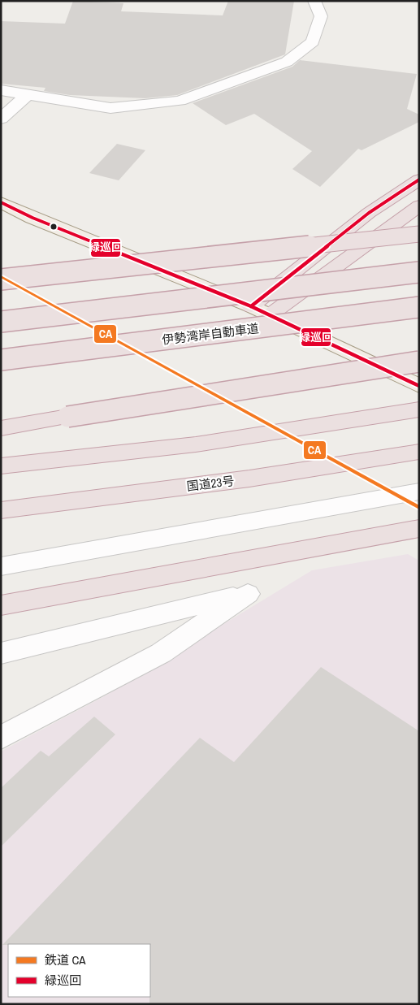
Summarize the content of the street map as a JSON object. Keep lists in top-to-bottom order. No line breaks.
{"streets":{"highway":["伊勢湾岸自動車道","国道23号"]},"lines":["transit line 緑巡回","rail line CA"],"legend":["鉄道 CA","緑巡回"]}
